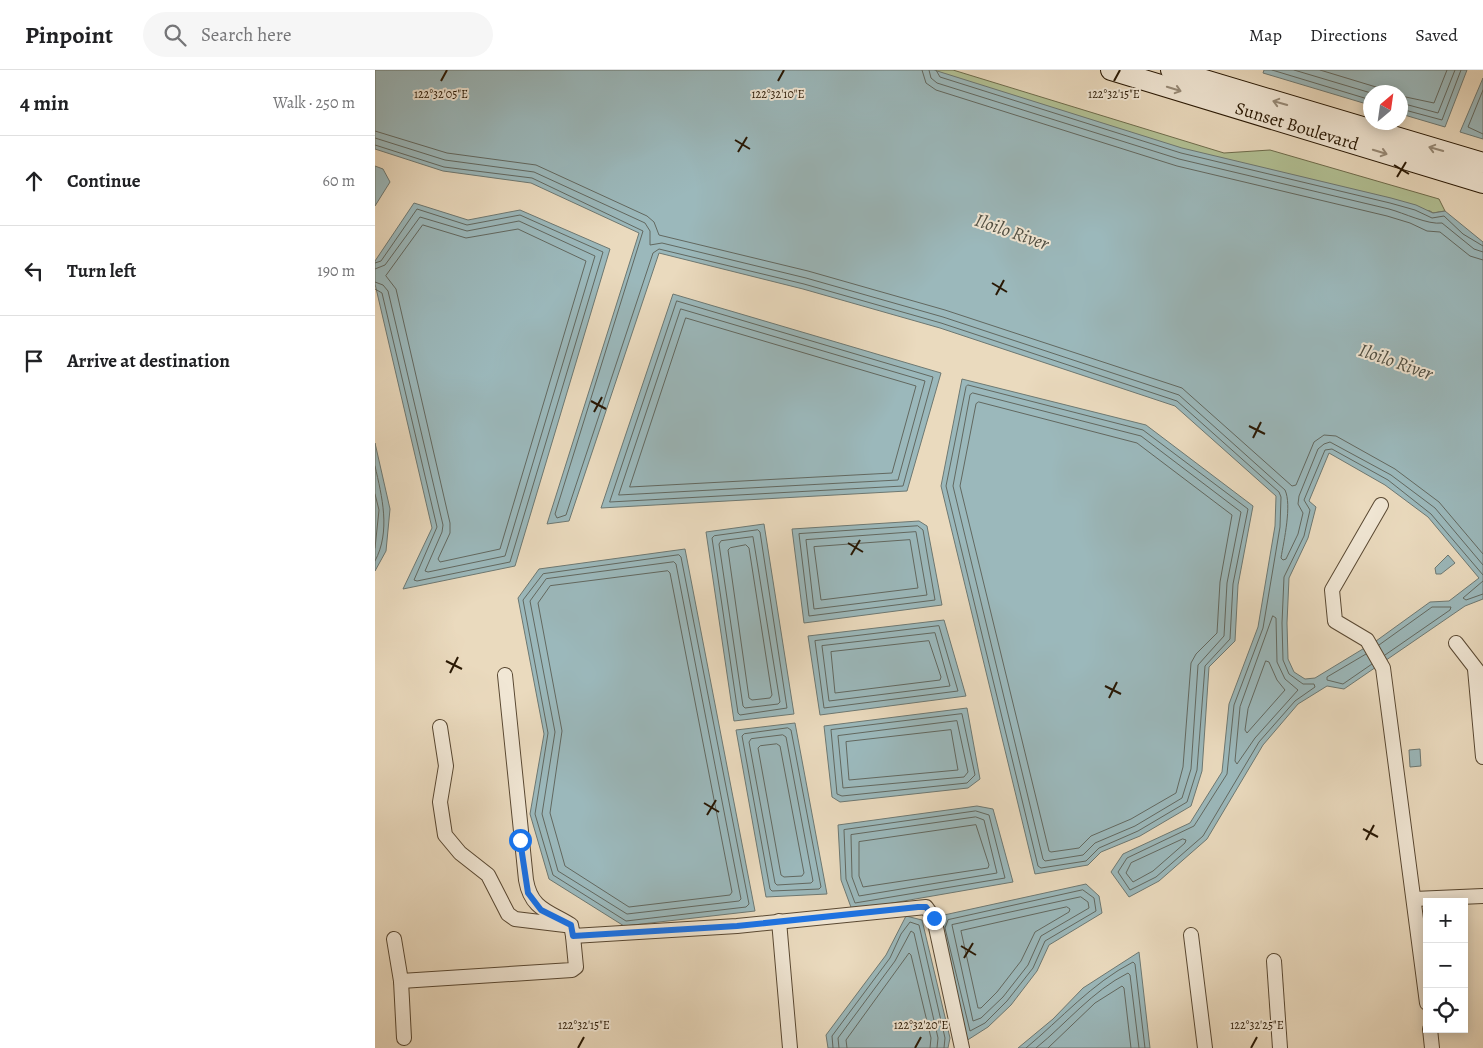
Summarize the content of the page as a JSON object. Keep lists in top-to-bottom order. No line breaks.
{"streets":{"main road":["Sunset Boulevard"]},"water":["Iloilo River"],"north":"top right","page":{"header":"Pinpoint","search":"Search here","nav":["Map","Directions","Saved"],"heading":["4 min","Walk · 250 m"],"list":[["Continue","60 m"],["Turn left","190 m"],"Arrive at destination"],"map_buttons":["+","−"]},"coordinates":["122°32'05\"E","122°32'10\"E","122°32'15\"E","122°32'20\"E","122°32'25\"E"]}
